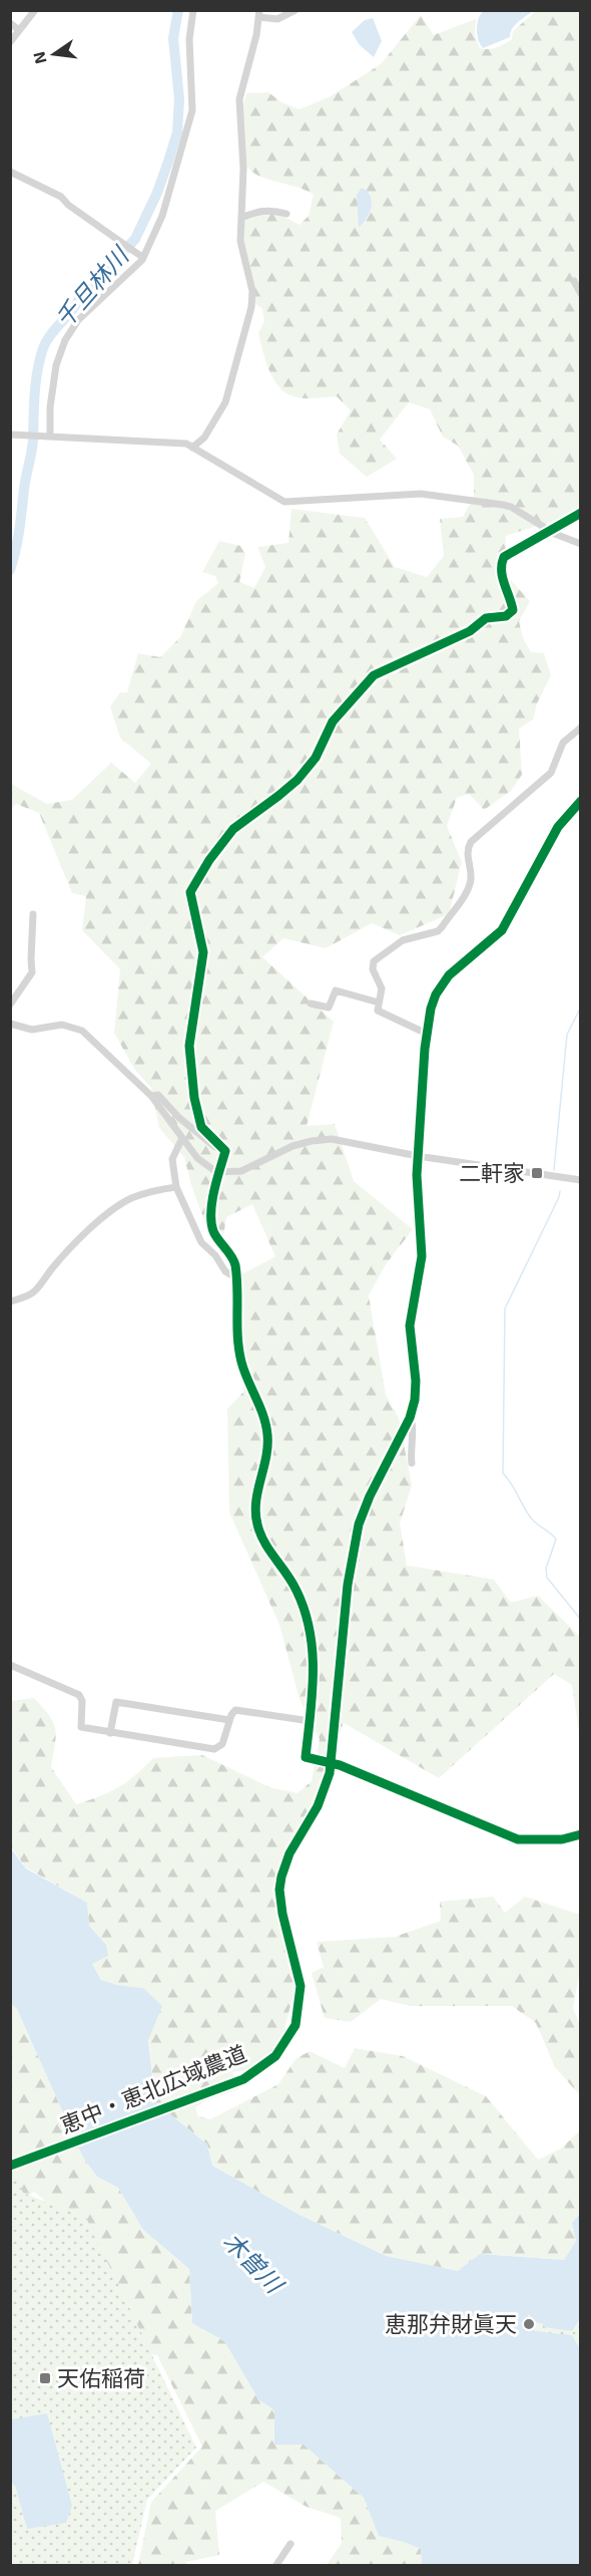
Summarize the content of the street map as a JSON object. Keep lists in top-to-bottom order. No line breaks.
{"streets":{"street":["恵中・恵北広域農道"]},"water":["千旦林川","木曽川"],"places":{"transit":["二軒家","天佑稲荷"],"other":["恵那弁財眞天"]},"north":"left"}
